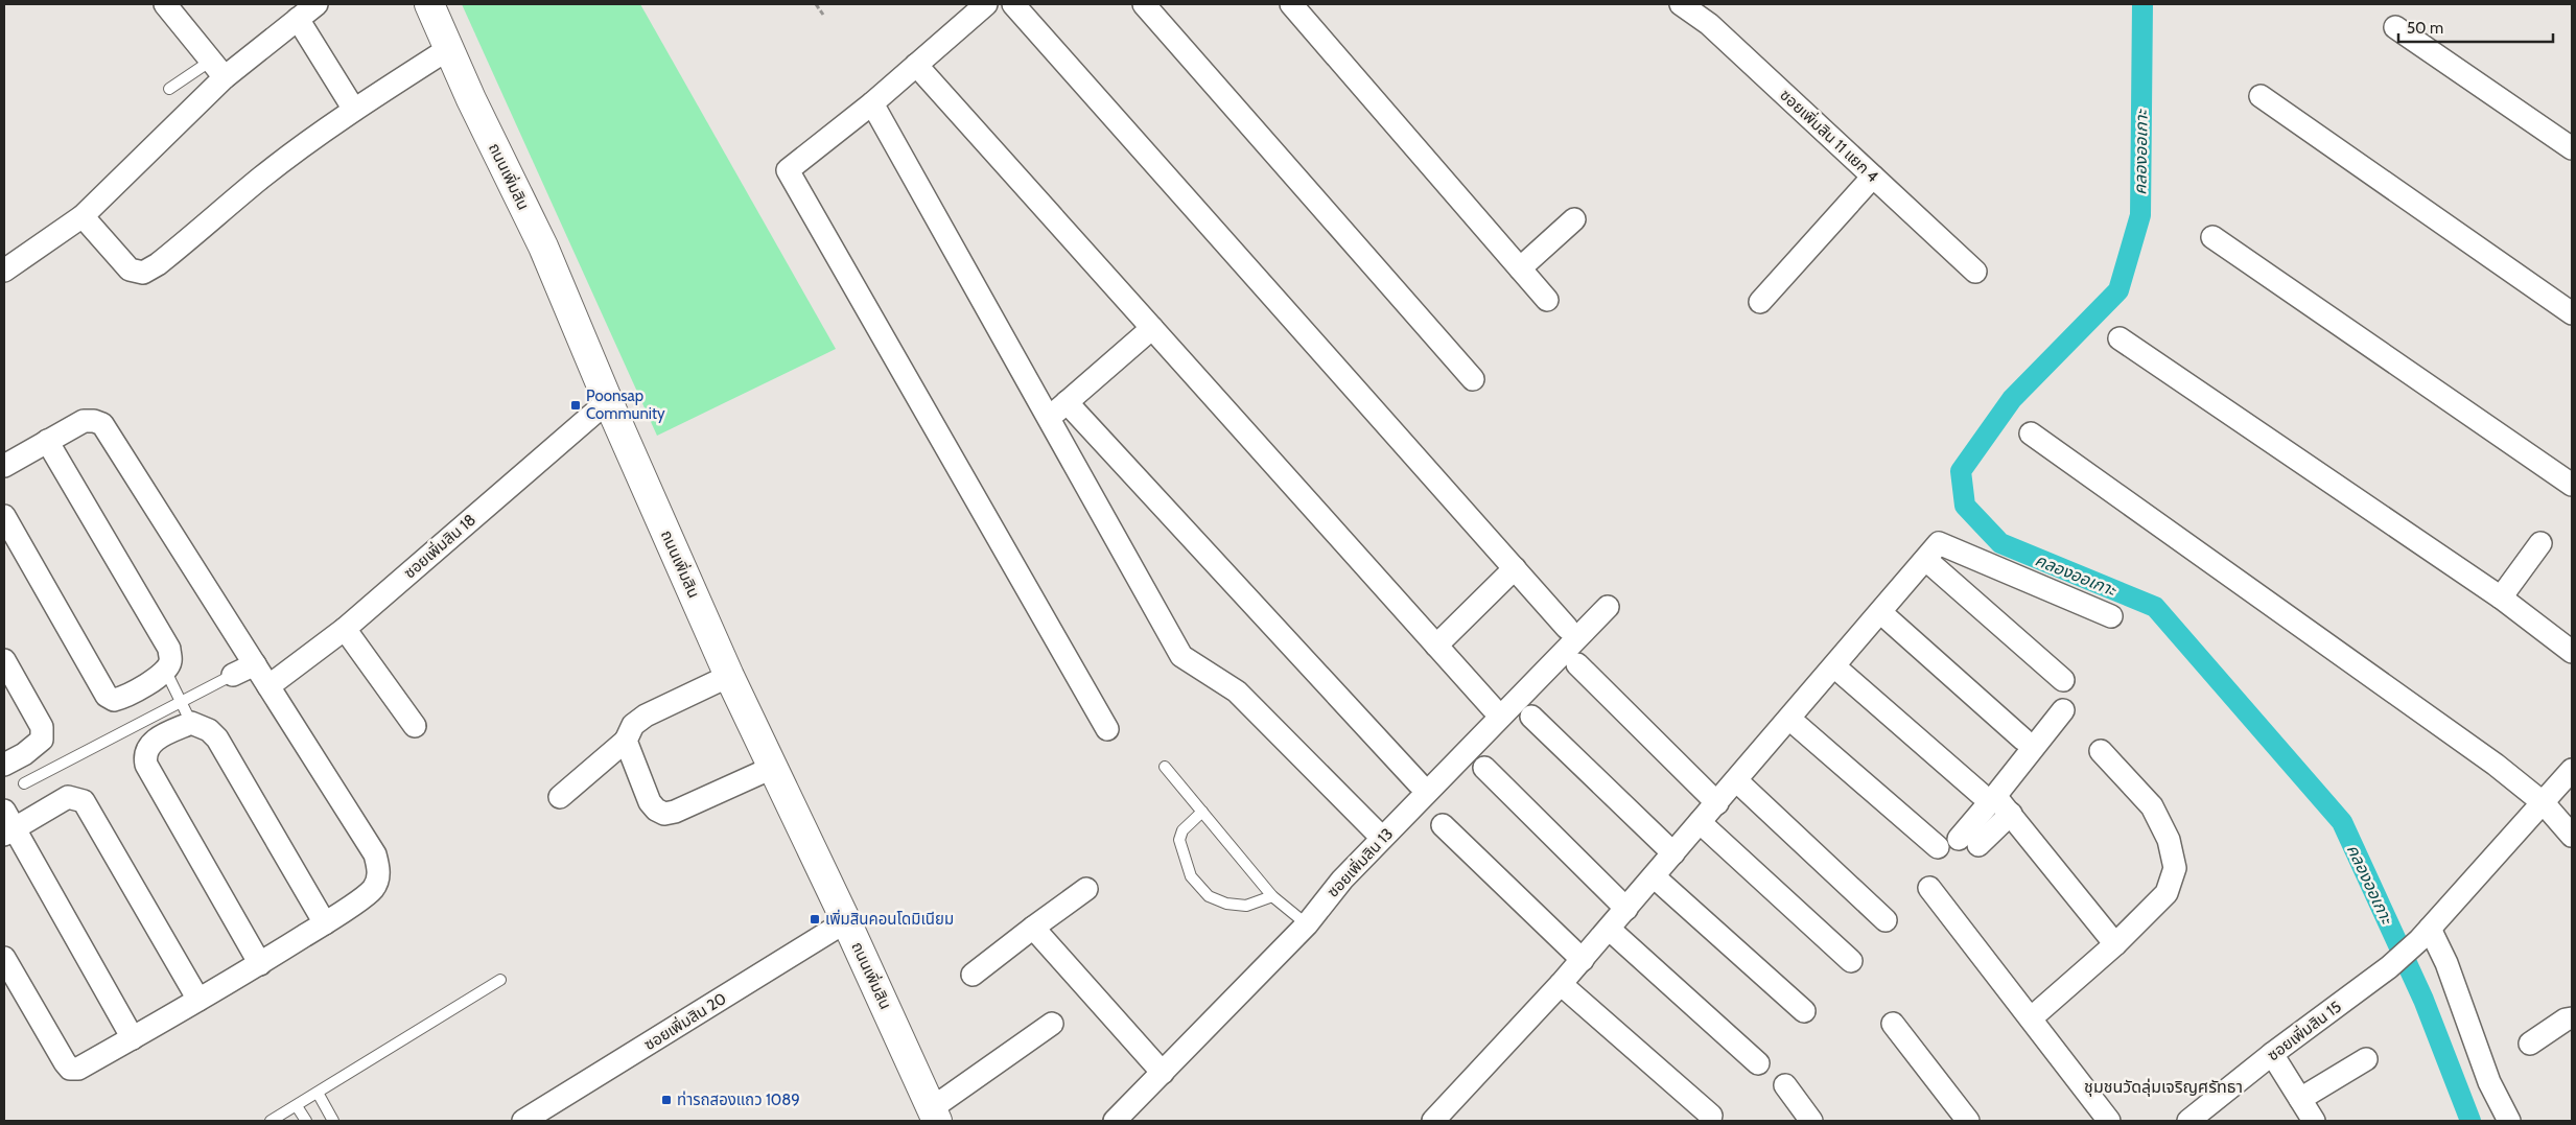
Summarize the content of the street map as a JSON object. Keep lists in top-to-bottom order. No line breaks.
{"streets":{"street":["ซอยเพิ่มสิน 11 แยก 4","ถนนเพิ่มสิน","ซอยเพิ่มสิน 18","ซอยเพิ่มสิน 13","ซอยเพิ่มสิน 20","ซอยเพิ่มสิน 15"]},"crossings":[["ถนนเพิ่มสิน","ซอยเพิ่มสิน 18"],["ถนนเพิ่มสิน","ซอยเพิ่มสิน 20"]],"districts":["ชุมชนวัดลุ่มเจริญศรัทธา"],"water":["คลองออเกาะ"],"places":{"transit":["Poonsap Community","เพิ่มสินคอนโดมิเนียม","ท่ารถสองแถว 1089"]},"scale_bar":"50 m"}
